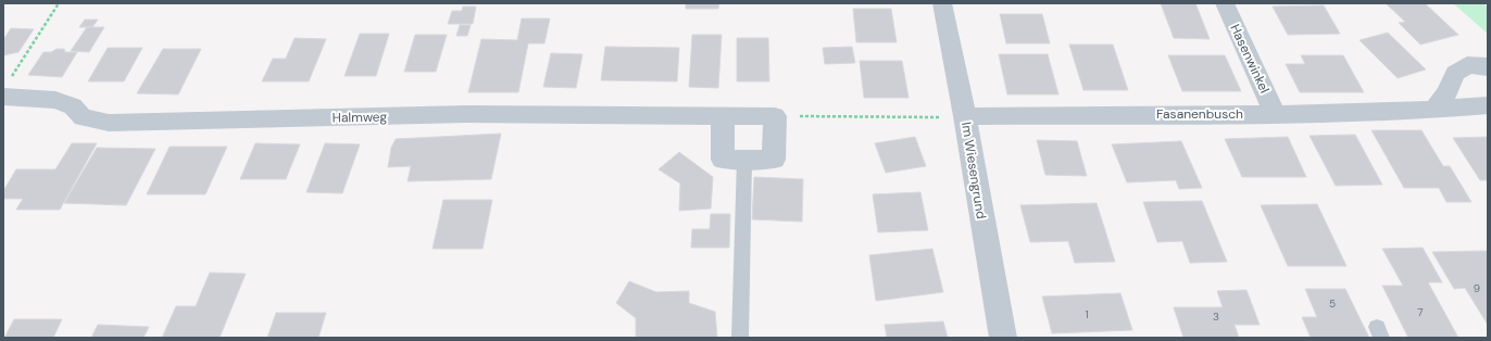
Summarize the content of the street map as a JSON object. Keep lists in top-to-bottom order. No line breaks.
{"streets":{"street":["Hasenwinkel","Fasanenbusch","Halmweg","Im Wiesengrund"]},"crossings":[["Hasenwinkel","Fasanenbusch"],["Fasanenbusch","Im Wiesengrund"]],"house_numbers":["9","5","7","1","3"]}
